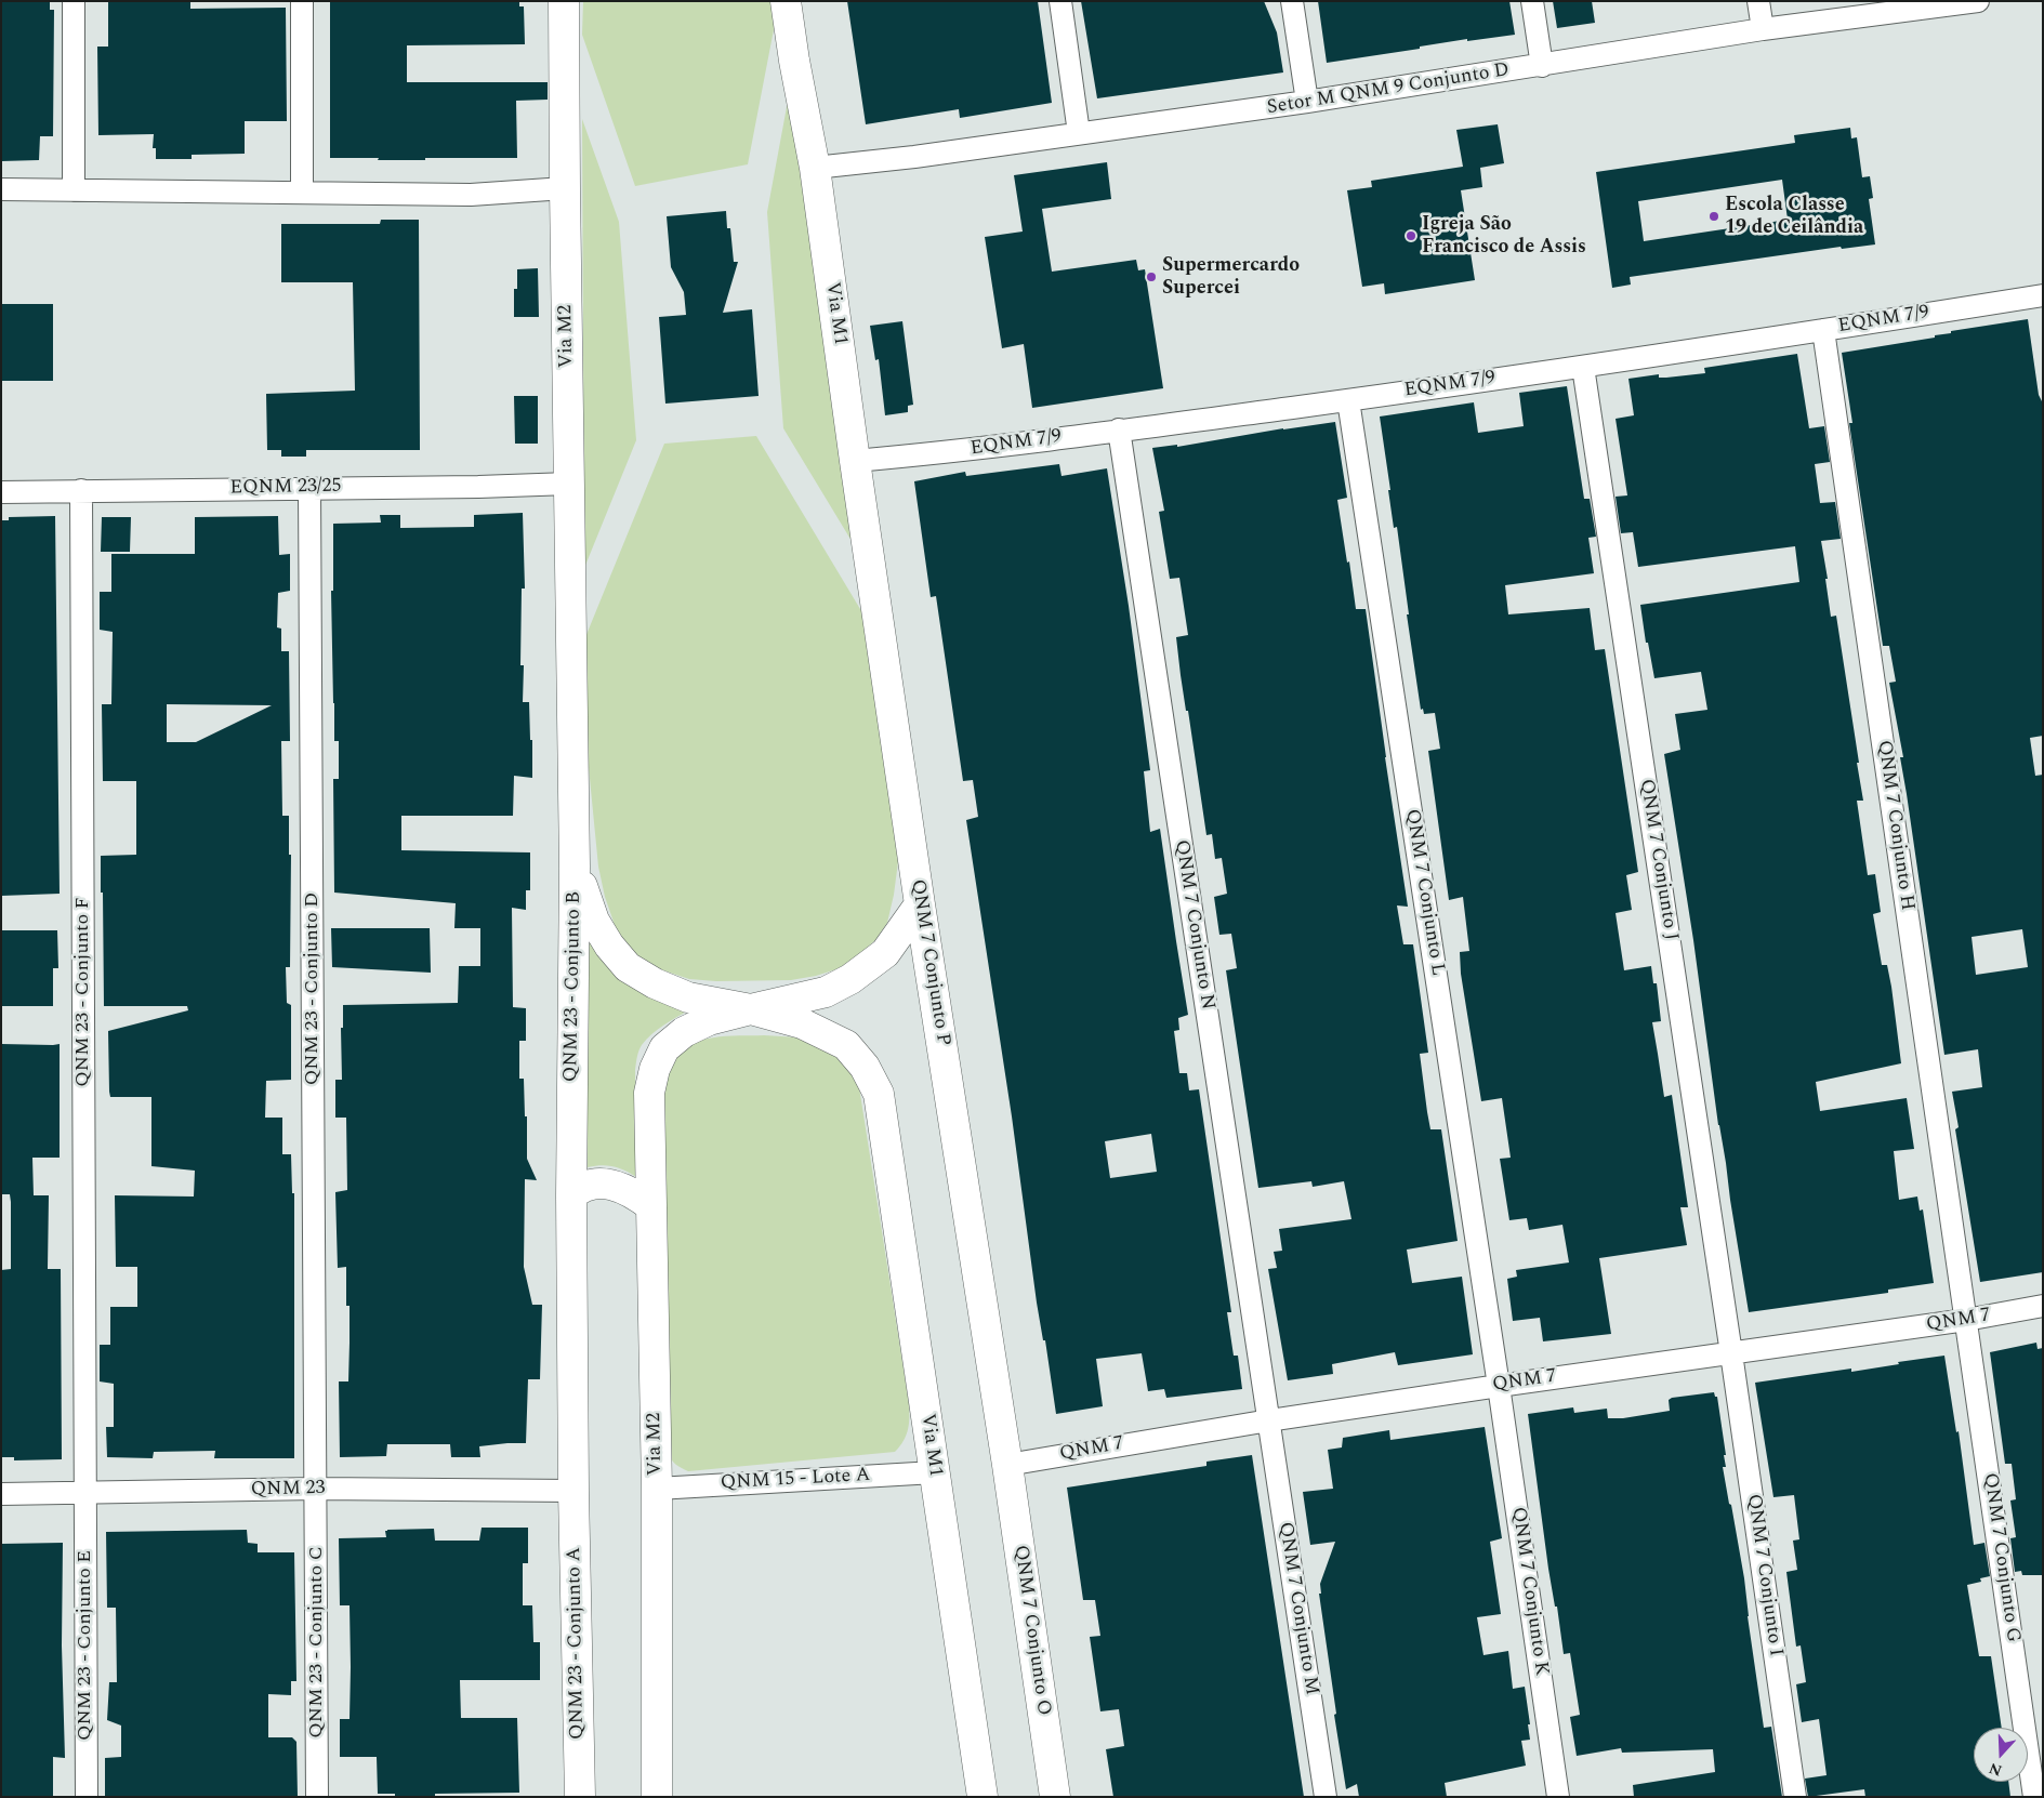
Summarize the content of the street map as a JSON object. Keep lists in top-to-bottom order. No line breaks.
{"streets":{"main road":["Via M1","Via M2","QNM 7 Conjunto P","QNM 23 - Conjunto B","QNM 7 Conjunto O","QNM 23 - Conjunto A"],"street":["Setor M QNM 9 Conjunto D","EQNM 7/9","EQNM 23/25","QNM 7 Conjunto H","QNM 7 Conjunto J","QNM 7 Conjunto L","QNM 7 Conjunto N","QNM 23 - Conjunto D","QNM 23 - Conjunto F","QNM 7","QNM 15 - Lote A","QNM 23","QNM 7 Conjunto G","QNM 7 Conjunto I","QNM 7 Conjunto K","QNM 7 Conjunto M","QNM 23 - Conjunto C","QNM 23 - Conjunto E"]},"crossings":[["Setor M QNM 9 Conjunto D","Via M1"],["Via M1","EQNM 7/9"],["Via M1","Via M2"],["Via M1","QNM 7 Conjunto P"],["Via M1","QNM 23 - Conjunto B"],["Via M1","QNM 15 - Lote A"],["EQNM 7/9","QNM 7 Conjunto H"],["EQNM 7/9","QNM 7 Conjunto J"],["EQNM 7/9","QNM 7 Conjunto L"],["EQNM 7/9","QNM 7 Conjunto N"],["EQNM 7/9","QNM 7 Conjunto P"],["Via M2","EQNM 23/25"],["Via M2","QNM 7 Conjunto P"],["Via M2","QNM 23 - Conjunto B"],["Via M2","QNM 15 - Lote A"],["EQNM 23/25","QNM 23 - Conjunto B"],["EQNM 23/25","QNM 23 - Conjunto D"],["EQNM 23/25","QNM 23 - Conjunto F"],["QNM 7 Conjunto H","QNM 7"],["QNM 7 Conjunto H","QNM 7 Conjunto G"],["QNM 7 Conjunto J","QNM 7"],["QNM 7 Conjunto J","QNM 7 Conjunto I"],["QNM 7 Conjunto L","QNM 7"],["QNM 7 Conjunto L","QNM 7 Conjunto K"],["QNM 7 Conjunto N","QNM 7"],["QNM 7 Conjunto N","QNM 7 Conjunto M"],["QNM 7 Conjunto P","QNM 7"],["QNM 7 Conjunto P","QNM 7 Conjunto O"],["QNM 23 - Conjunto B","QNM 23"],["QNM 23 - Conjunto B","QNM 23 - Conjunto A"],["QNM 23 - Conjunto D","QNM 23"],["QNM 23 - Conjunto D","QNM 23 - Conjunto C"],["QNM 23 - Conjunto F","QNM 23"],["QNM 23 - Conjunto F","QNM 23 - Conjunto E"],["QNM 7","QNM 7 Conjunto G"],["QNM 7","QNM 7 Conjunto I"],["QNM 7","QNM 7 Conjunto K"],["QNM 7","QNM 7 Conjunto M"],["QNM 7","QNM 7 Conjunto O"],["QNM 23","QNM 23 - Conjunto C"],["QNM 23","QNM 23 - Conjunto A"],["QNM 23","QNM 23 - Conjunto E"]],"places":["Escola Classe 19 de Ceilândia","Igreja São Francisco de Assis","Supermercardo Supercei"],"north":"bottom"}
